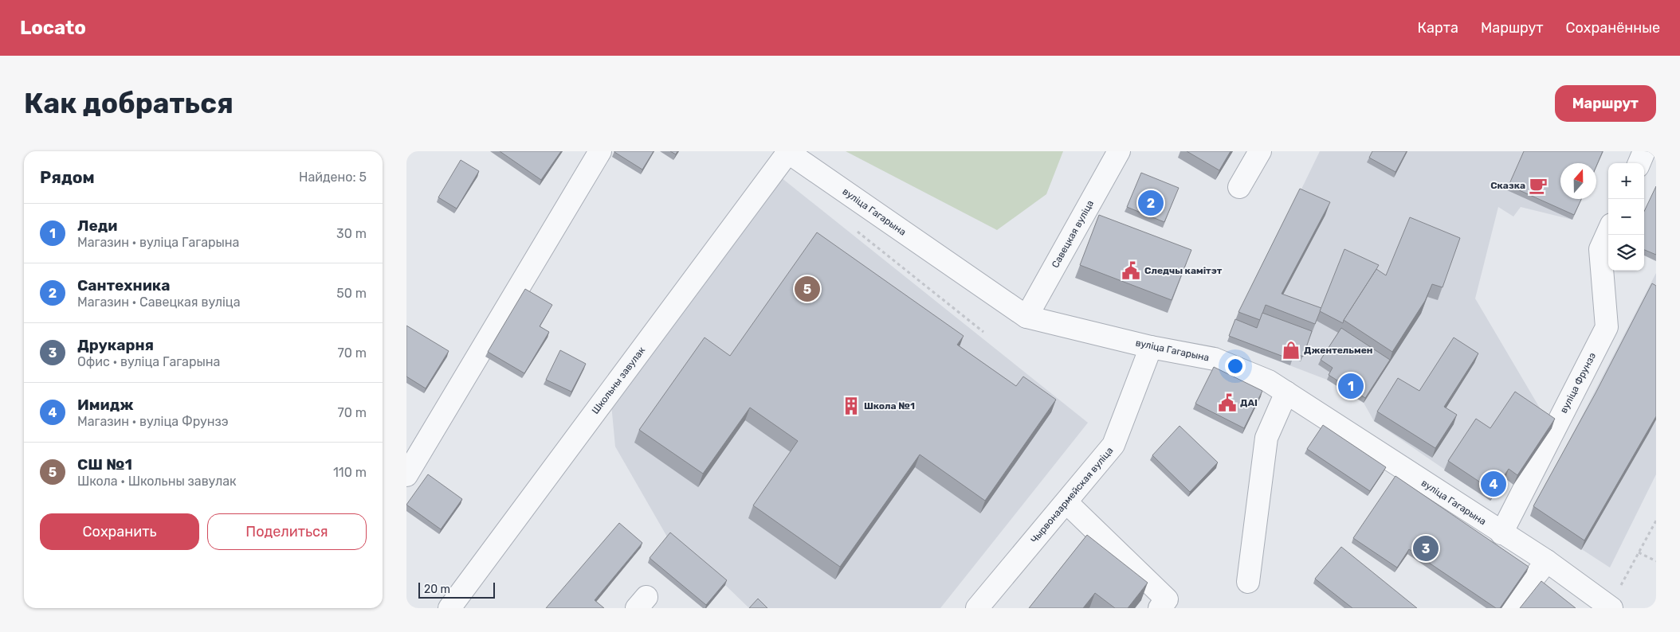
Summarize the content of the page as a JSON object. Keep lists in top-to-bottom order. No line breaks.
{"streets":{"street":["вуліца Гагарына","Савецкая вуліца","Школьны завулак","вуліца Фрунзэ","Чырвонаармейская вуліца"]},"crossings":[["вуліца Гагарына","Савецкая вуліца"],["вуліца Гагарына","Школьны завулак"],["вуліца Гагарына","вуліца Фрунзэ"],["вуліца Гагарына","Чырвонаармейская вуліца"]],"places":{"cafe":["Сказка"],"public building":["Следчы камітэт","ДАІ"],"shop":["Джентельмен"],"building":["Школа №1"]},"scale_bar":"20 m","north":"top","page":{"header":"Locato","nav":["Карта","Маршрут","Сохранённые"],"buttons":["Маршрут",["Сохранить","Поделиться"]],"title":"Как добраться","heading":["Рядом","Найдено: 5"],"map_buttons":["+","−"],"pins":["2","5","1","4","3"],"list":[{"mark":"1","name":"Леди","note":"Магазин · вуліца Гагарына","value":"30 m"},{"mark":"2","name":"Сантехника","note":"Магазин · Савецкая вуліца","value":"50 m"},{"mark":"3","name":"Друкарня","note":"Офис · вуліца Гагарына","value":"70 m"},{"mark":"4","name":"Имидж","note":"Магазин · вуліца Фрунзэ","value":"70 m"},{"mark":"5","name":"СШ №1","note":"Школа · Школьны завулак","value":"110 m"}],"scale":"20 m"}}
